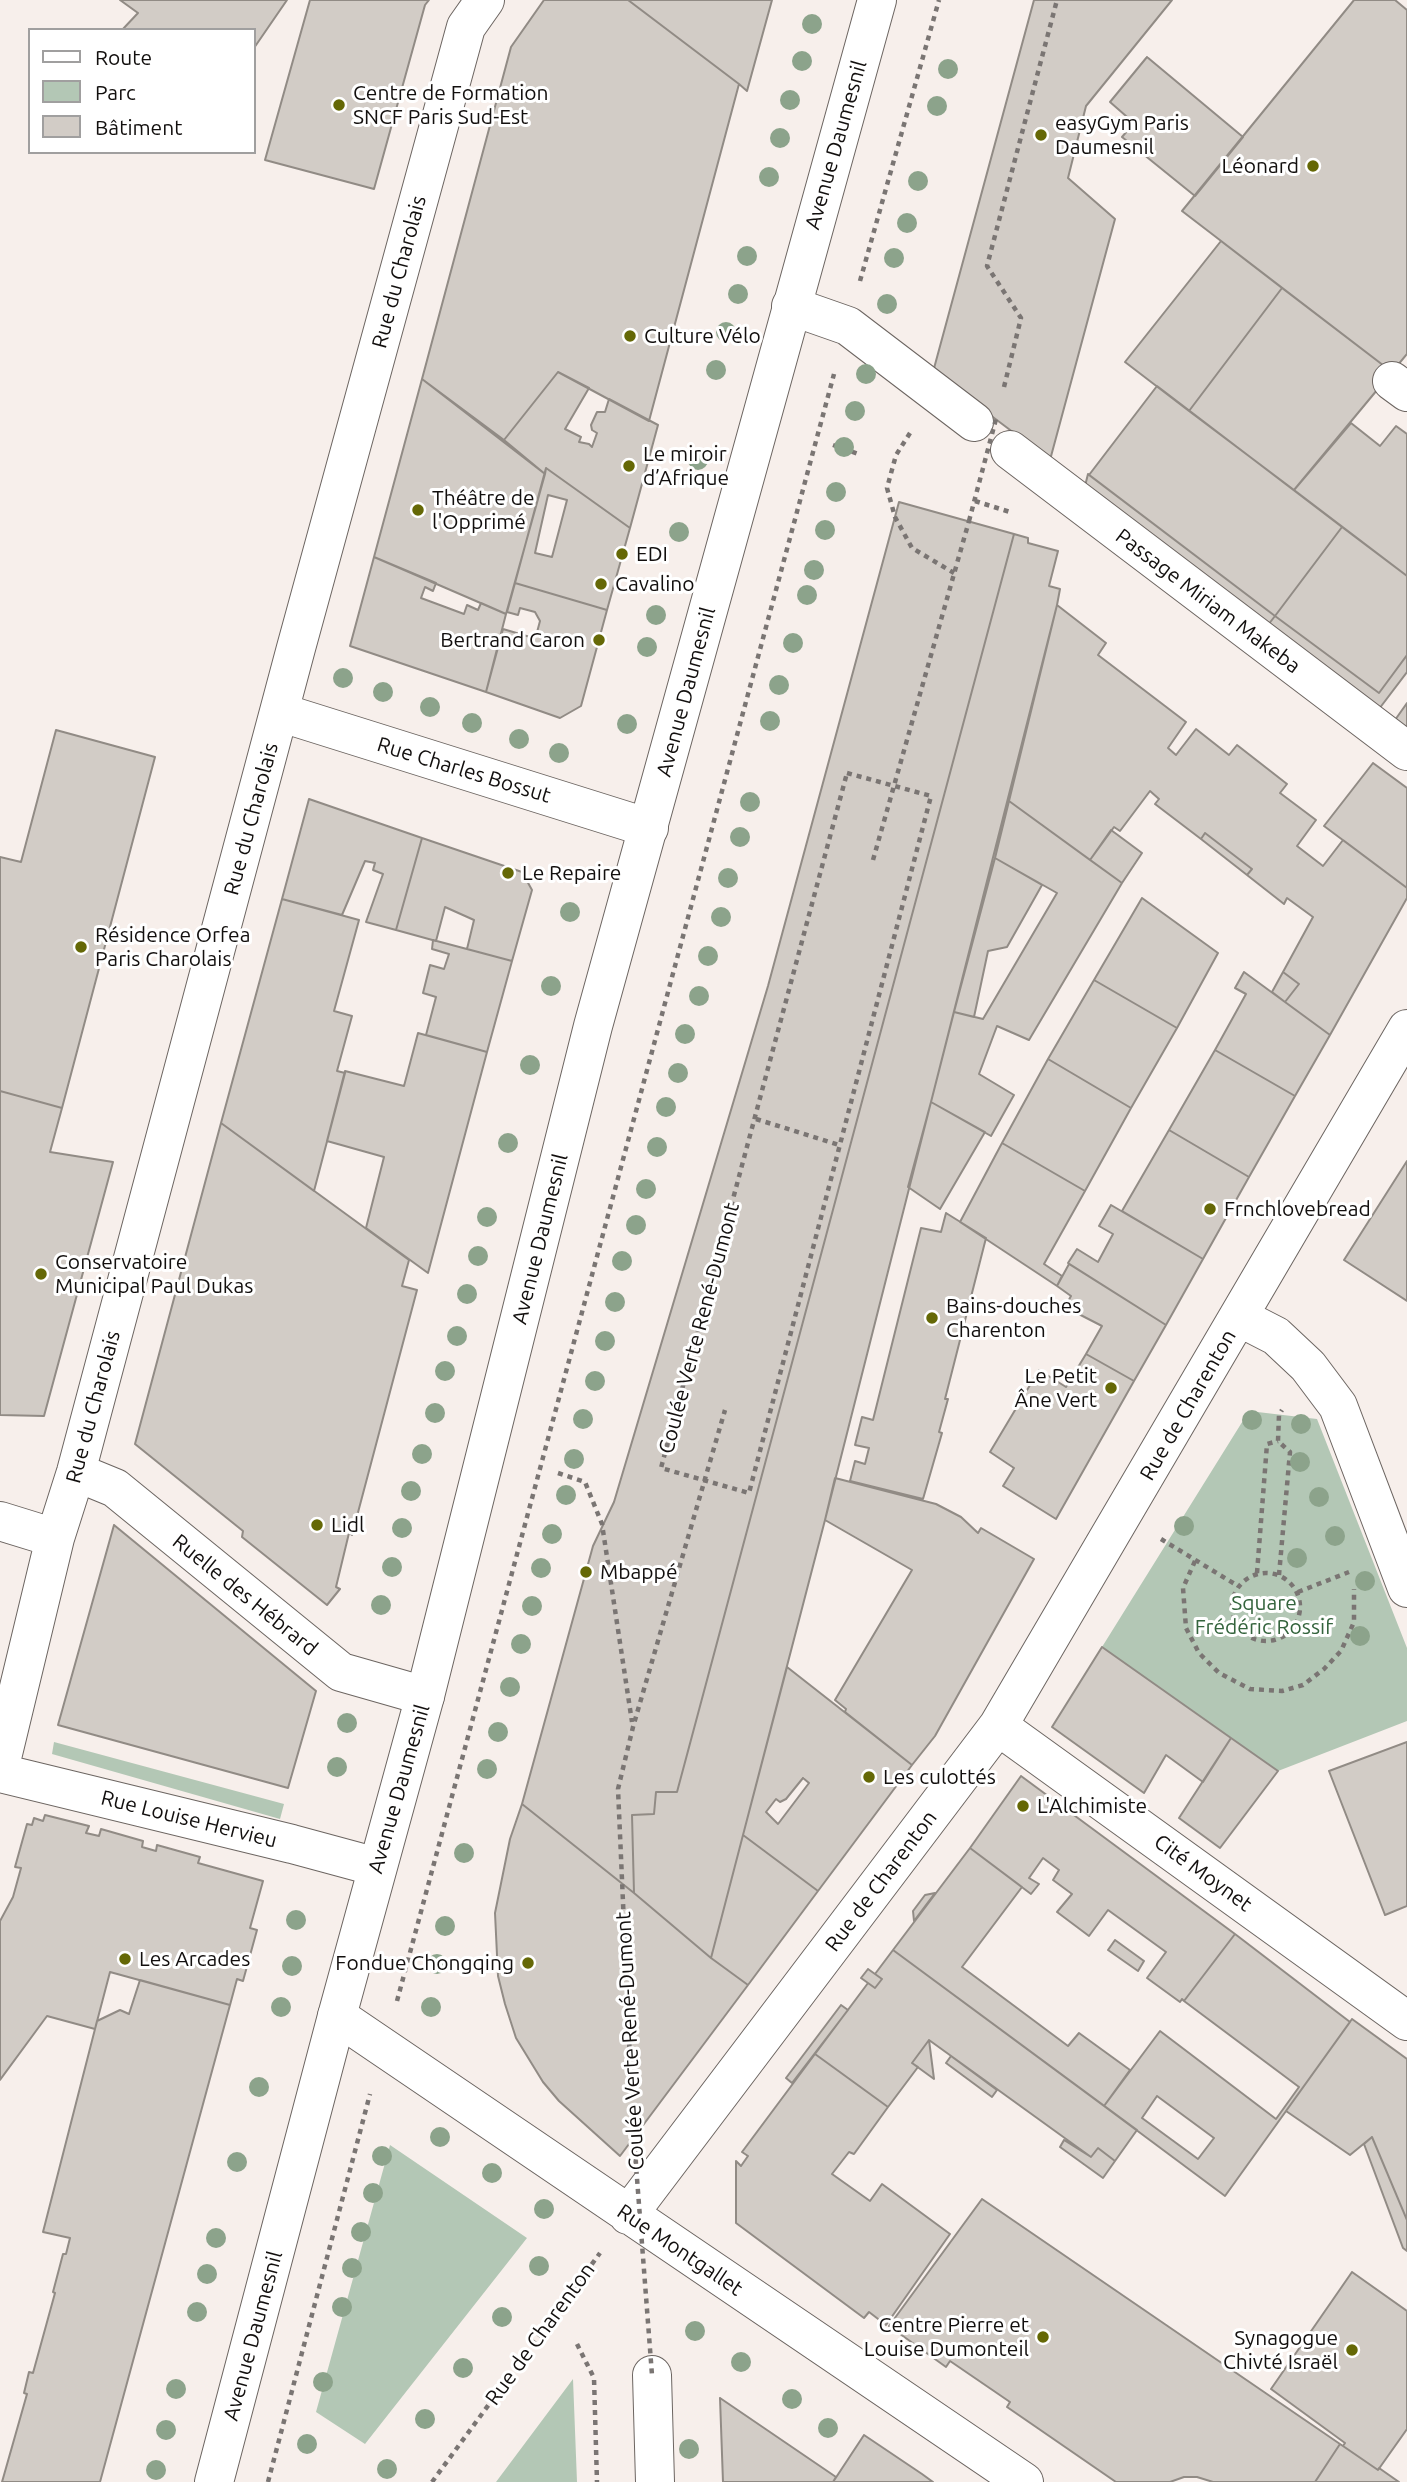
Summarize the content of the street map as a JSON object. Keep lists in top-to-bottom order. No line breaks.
{"streets":{"street":["Avenue Daumesnil","Rue du Charolais","Passage Miriam Makeba","Rue Charles Bossut","Rue de Charenton","Ruelle des Hébrard","Rue Louise Hervieu","Cité Moynet","Rue Montgallet"],"path":["Coulée Verte René-Dumont"]},"crossings":[["Avenue Daumesnil","Passage Miriam Makeba"],["Avenue Daumesnil","Rue Charles Bossut"],["Avenue Daumesnil","Ruelle des Hébrard"],["Avenue Daumesnil","Rue Louise Hervieu"],["Avenue Daumesnil","Rue Montgallet"],["Rue du Charolais","Rue Charles Bossut"],["Rue du Charolais","Ruelle des Hébrard"],["Rue de Charenton","Cité Moynet"],["Rue de Charenton","Rue Montgallet"]],"parks":["Square Frédéric Rossif"],"places":["Centre de Formation SNCF Paris Sud-Est","easyGym Paris Daumesnil","Léonard","Culture Vélo","Le miroir d’Afrique","Théâtre de l'Opprimé","EDI","Cavalino","Bertrand Caron","Le Repaire","Résidence Orfea Paris Charolais","Frnchlovebread","Conservatoire Municipal Paul Dukas","Bains-douches Charenton","Le Petit Âne Vert","Lidl","Mbappé","Les culottés","L'Alchimiste","Les Arcades","Fondue Chongqing","Centre Pierre et Louise Dumonteil","Synagogue Chivté Israël"],"legend":["Route","Parc","Bâtiment"]}
